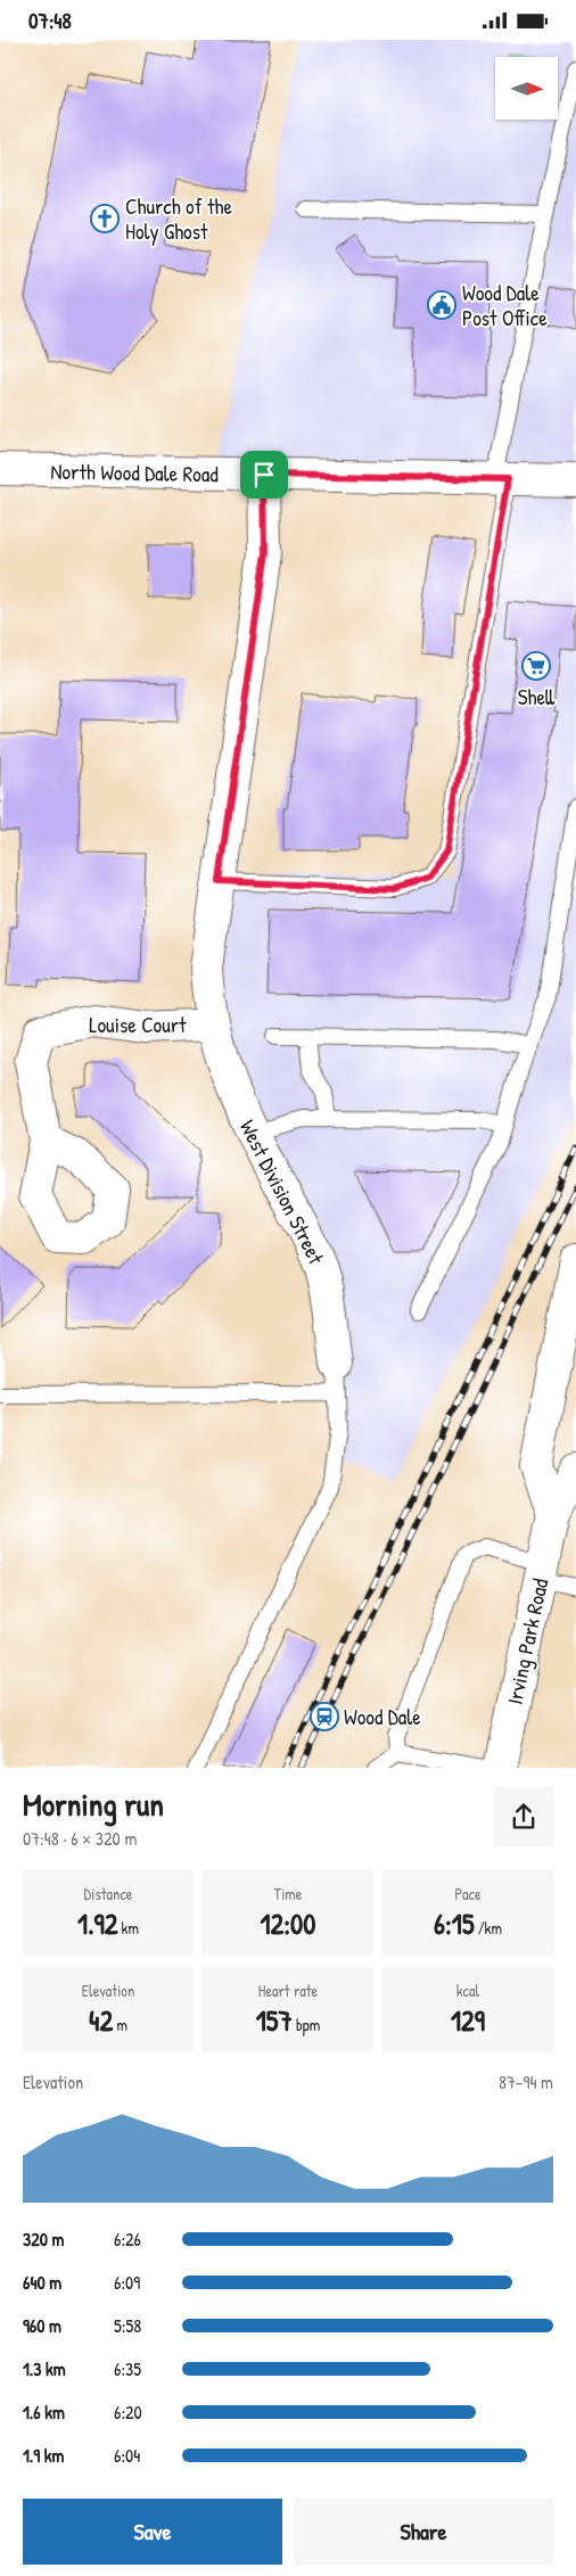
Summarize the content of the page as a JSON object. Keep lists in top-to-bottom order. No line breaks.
{"streets":{"street":["North Wood Dale Road","Louise Court","West Division Street","Irving Park Road"]},"crossings":[["North Wood Dale Road","West Division Street"],["Louise Court","West Division Street"]],"places":{"church":["Church of the Holy Ghost"],"public building":["Wood Dale Post Office"],"supermarket":["Shell"],"station":["Wood Dale"]},"north":"right","page":{"status":"07:48","heading":["Morning run","07:48 · 6 × 320 m"],"stats":[["Distance","1.92 km"],["Time","12:00"],["Pace","6:15 /km"],["Elevation","42 m"],["Heart rate","157 bpm"],["kcal","129"]],"chart":["Elevation","87–94 m"],"list":[{"name":"320 m","note":"6:26"},{"name":"640 m","note":"6:09"},{"name":"960 m","note":"5:58"},{"name":"1.3 km","note":"6:35"},{"name":"1.6 km","note":"6:20"},{"name":"1.9 km","note":"6:04"}],"buttons":["Save","Share"]}}
